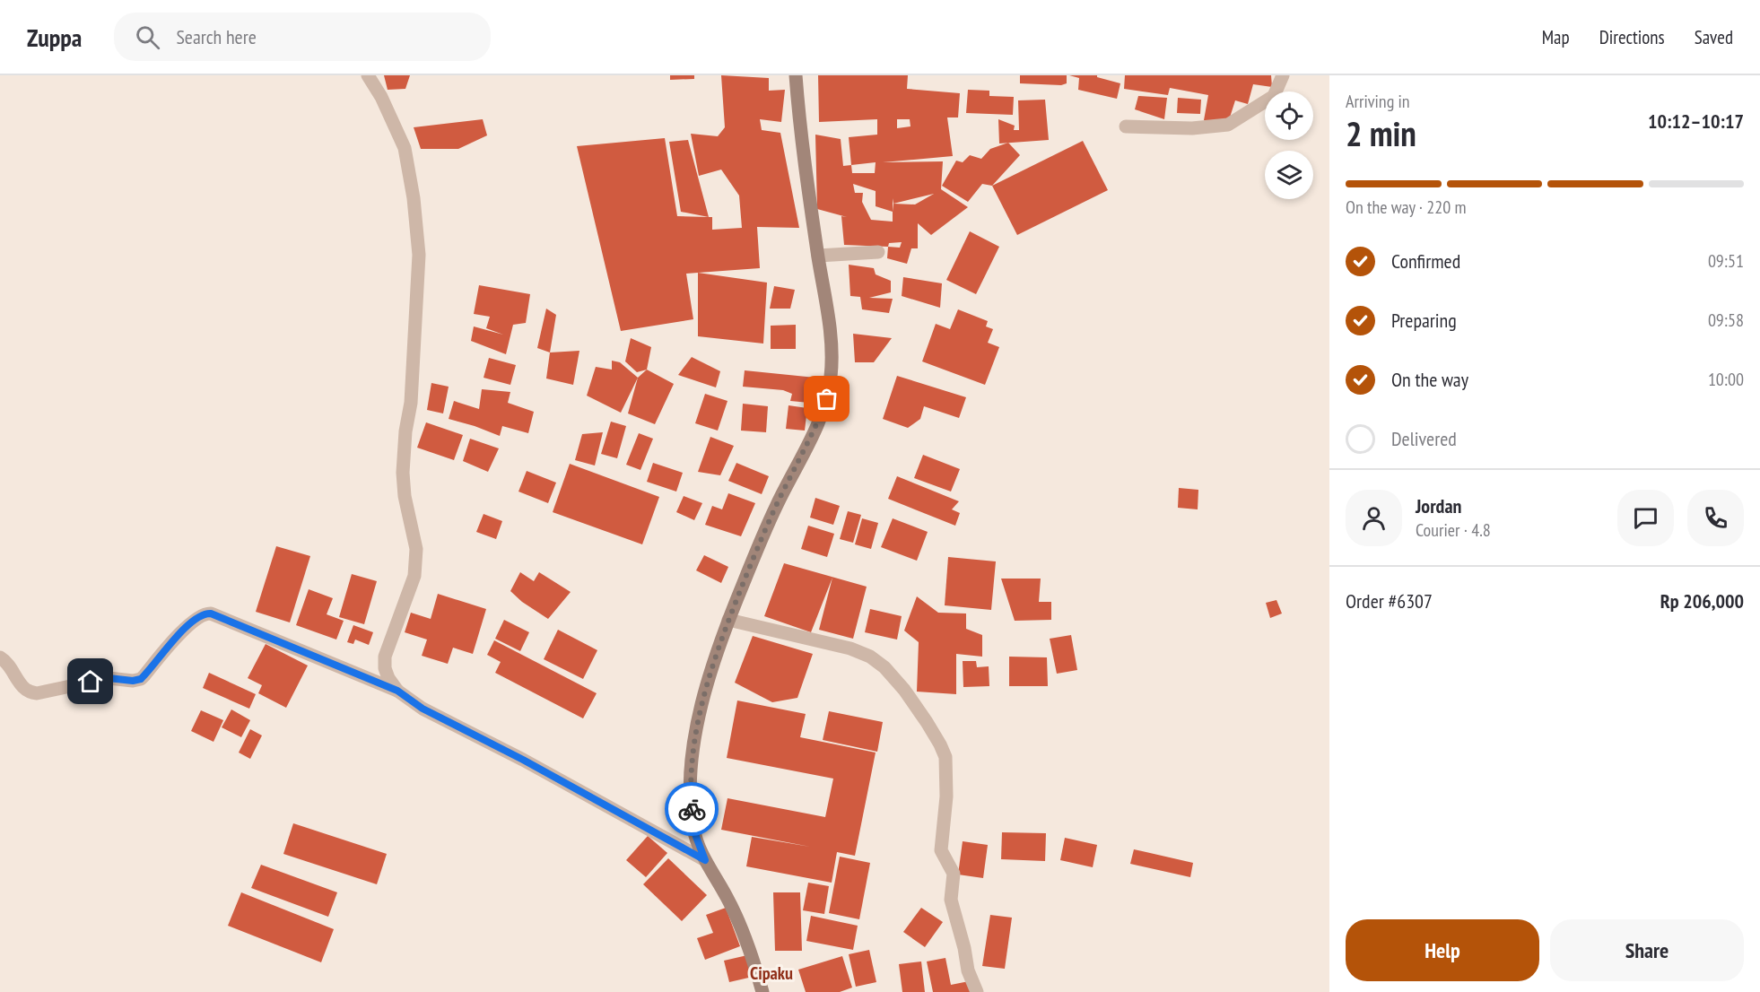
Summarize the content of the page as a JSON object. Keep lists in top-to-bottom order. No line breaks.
{"districts":["Cipaku"],"page":{"header":"Zuppa","search":"Search here","nav":["Map","Directions","Saved"],"heading":["2 min","Arriving in","10:12–10:17"],"panel":["Jordan","Courier · 4.8","Order #6307","Rp 206,000"],"bar":"On the way · 220 m","list":[["Confirmed","09:51"],["Preparing","09:58"],["On the way","10:00"],"Delivered"],"buttons":["Help","Share"]}}
